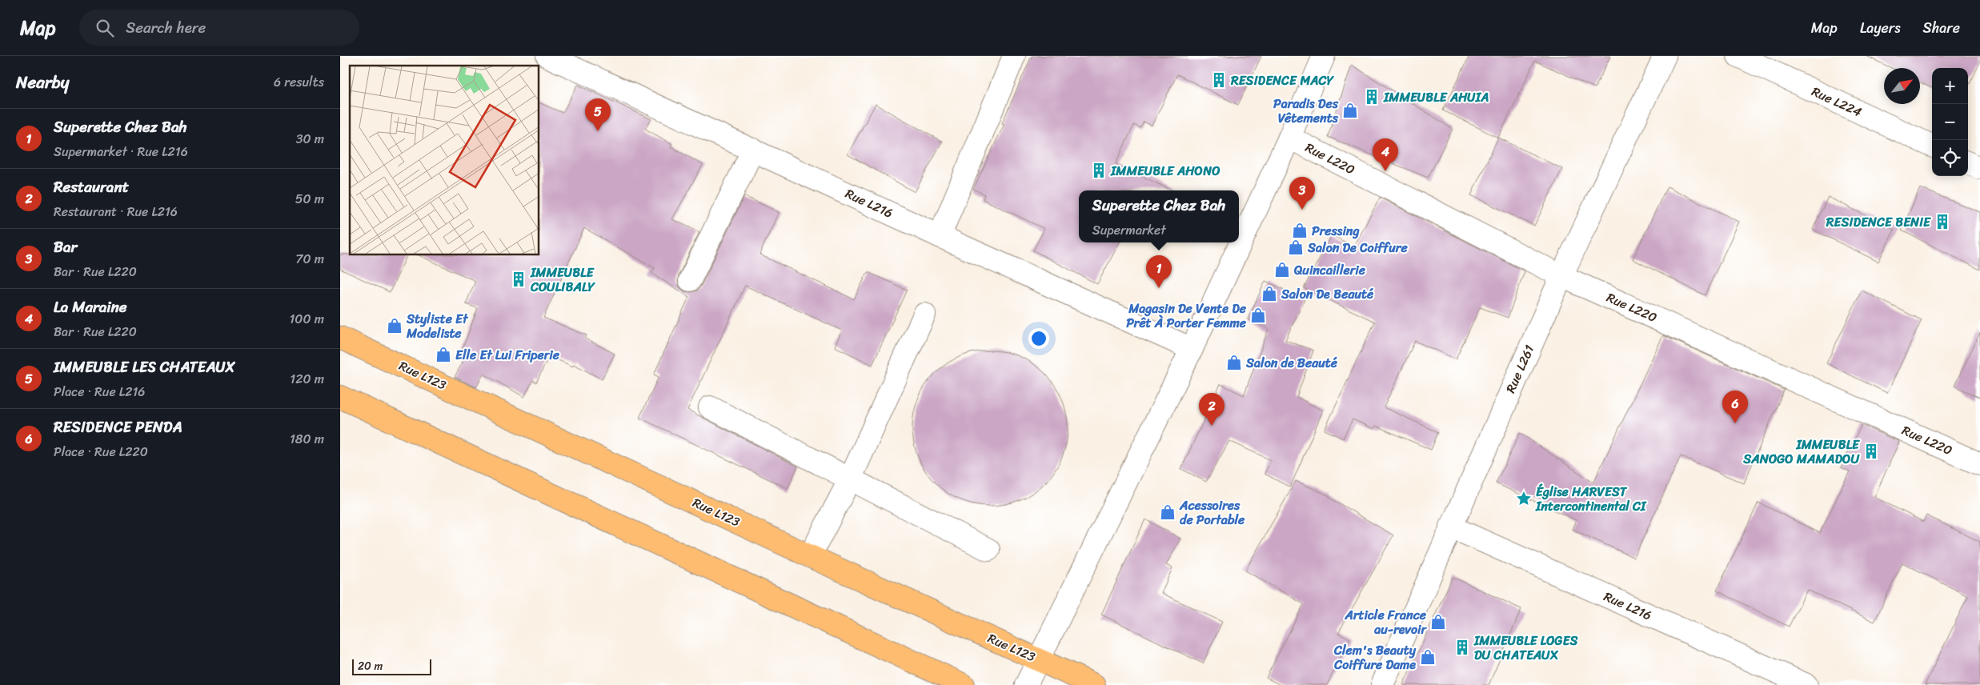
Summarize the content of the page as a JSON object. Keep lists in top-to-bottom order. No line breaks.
{"streets":{"main road":["Rue L123"],"street":["Rue L224","Rue L220","Rue L216","Rue L261"]},"crossings":[["Rue L220","Rue L261"],["Rue L216","Rue L261"]],"places":{"building":["RESIDENCE MACY","IMMEUBLE AHUIA","IMMEUBLE AHONO","RESIDENCE BENIE","IMMEUBLE COULIBALY","IMMEUBLE SANOGO MAMADOU","IMMEUBLE LOGES DU CHATEAUX"],"shop":["Paradis Des Vêtements","Pressing","Salon De Coiffure","Quincaillerie","Salon De Beauté","Magasin De Vente De Prêt À Porter Femme","Styliste Et Modeliste","Elle Et Lui Friperie","Salon de Beauté","Acessoires de Portable","Article France au-revoir","Clem's Beauty Coiffure Dame"],"place":["Église HARVEST Intercontinental CI"]},"scale_bar":"20 m","north":"top right","page":{"header":"Map","search":"Search here","nav":["Map","Layers","Share"],"heading":["Nearby","6 results"],"map_buttons":["+","−"],"pins":["5","4","3","1","6","2"],"list":[{"mark":"1","name":"Superette Chez Bah","note":"Supermarket · Rue L216","value":"30 m"},{"mark":"2","name":"Restaurant","note":"Restaurant · Rue L216","value":"50 m"},{"mark":"3","name":"Bar","note":"Bar · Rue L220","value":"70 m"},{"mark":"4","name":"La Maraine","note":"Bar · Rue L220","value":"100 m"},{"mark":"5","name":"IMMEUBLE LES CHATEAUX","note":"Place · Rue L216","value":"120 m"},{"mark":"6","name":"RESIDENCE PENDA","note":"Place · Rue L220","value":"180 m"}],"popup":["Superette Chez Bah","Supermarket"],"scale":"20 m"}}
